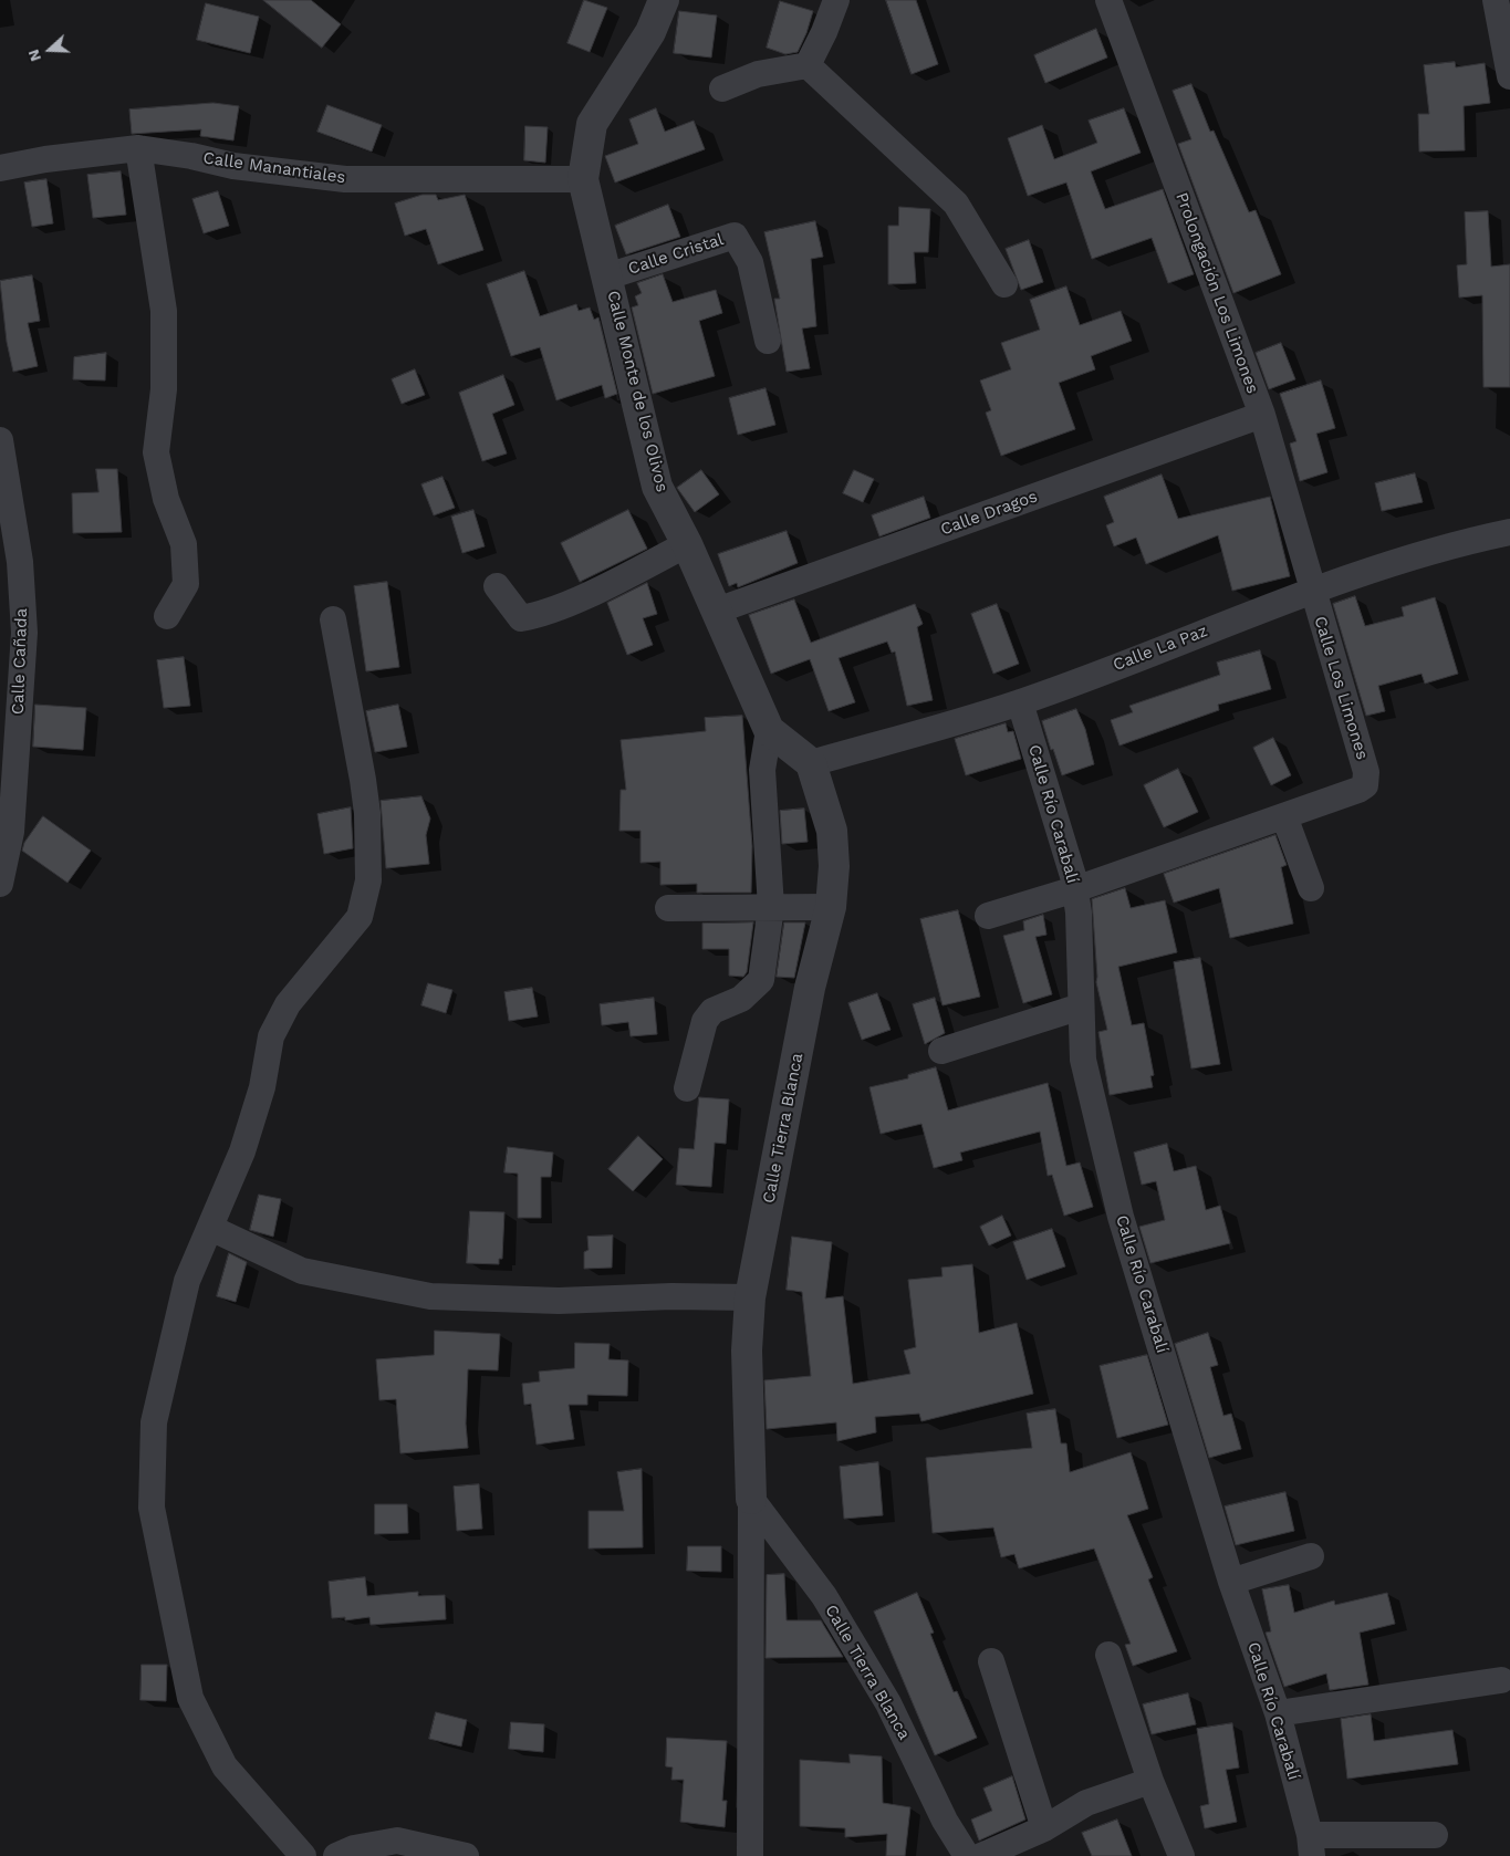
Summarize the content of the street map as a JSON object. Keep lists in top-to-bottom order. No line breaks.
{"streets":{"street":["Calle Manantiales","Calle Cristal","Prolongación Los Limones","Calle Monte de los Olivos","Calle Dragos","Calle La Paz","Calle Cañada","Calle Los Limones","Calle Río Carabalí","Calle Tierra Blanca"]},"crossings":[["Calle Manantiales","Calle Monte de los Olivos"],["Calle Cristal","Calle Monte de los Olivos"],["Prolongación Los Limones","Calle Dragos"],["Prolongación Los Limones","Calle La Paz"],["Prolongación Los Limones","Calle Los Limones"],["Calle Monte de los Olivos","Calle Dragos"],["Calle Monte de los Olivos","Calle La Paz"],["Calle Monte de los Olivos","Calle Tierra Blanca"],["Calle La Paz","Calle Los Limones"],["Calle La Paz","Calle Río Carabalí"],["Calle La Paz","Calle Tierra Blanca"]],"north":"left"}
